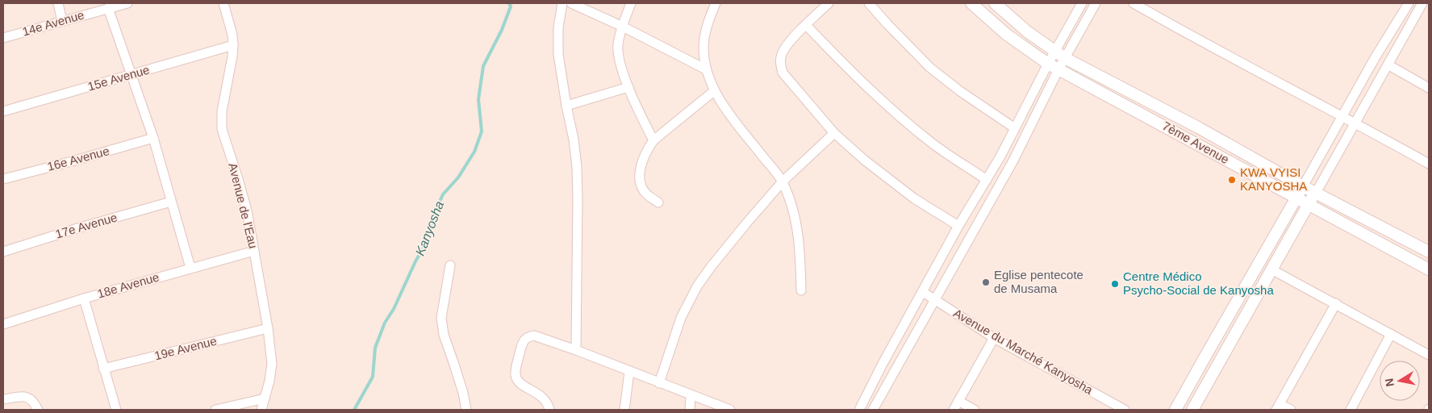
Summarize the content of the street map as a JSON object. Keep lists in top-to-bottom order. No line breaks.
{"streets":{"street":["14e Avenue","15e Avenue","7ème Avenue","16e Avenue","Avenue de l'Eau","17e Avenue","18e Avenue","19e Avenue","Avenue du Marché Kanyosha"]},"crossings":[["15e Avenue","Avenue de l'Eau"],["Avenue de l'Eau","18e Avenue"],["Avenue de l'Eau","19e Avenue"]],"water":["Kanyosha"],"places":["KWA VYISI KANYOSHA","Eglise pentecote de Musama","Centre Médico Psycho-Social de Kanyosha"],"north":"left"}
